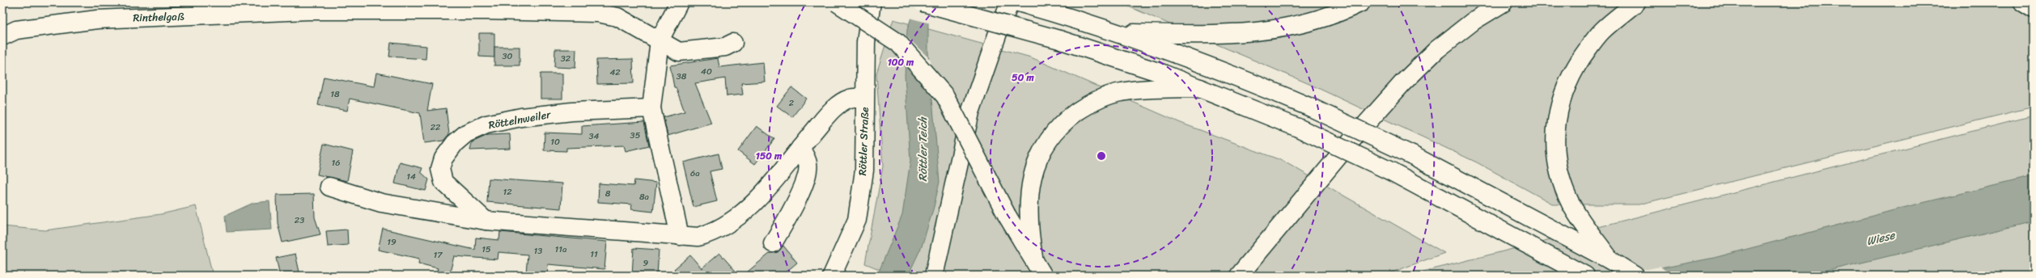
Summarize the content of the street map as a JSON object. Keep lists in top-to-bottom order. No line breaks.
{"streets":{"main road":["Rinthelgaß","Röttelnweiler","Röttler Straße"]},"water":["Röttler Teich","Wiese"],"house_numbers":["30","32","40","42","38","18","2","22","35","34","10","16","6a","14","12","8","8a","23","19","15","11a","13","11","17","9"],"rings":["100 m","50 m","150 m"]}
